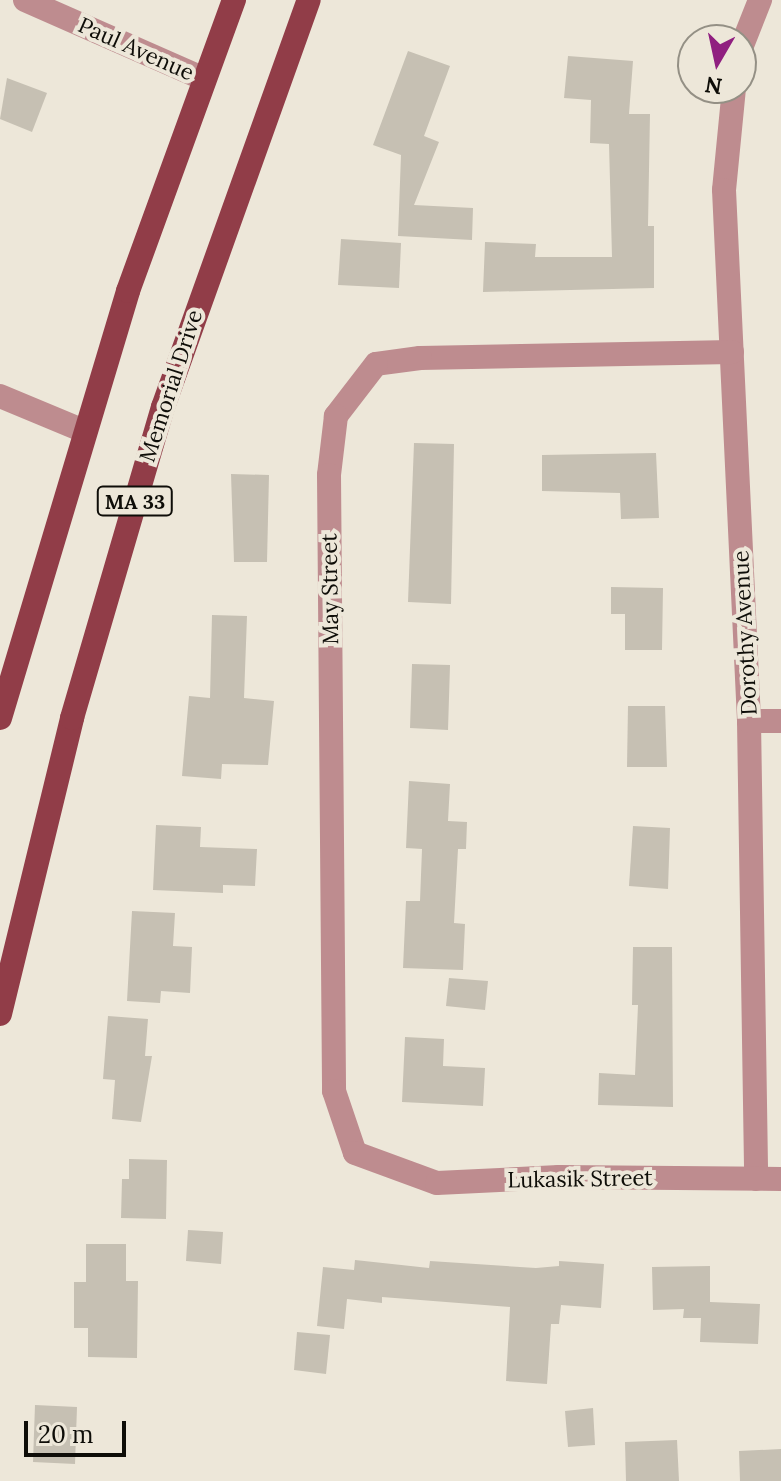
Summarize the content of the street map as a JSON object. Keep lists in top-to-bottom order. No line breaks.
{"streets":{"main road":["Memorial Drive","MA 33"],"street":["Paul Avenue","May Street","Dorothy Avenue","Lukasik Street"]},"crossings":[["Paul Avenue","MA 33"],["May Street","Dorothy Avenue"],["May Street","Lukasik Street"],["Dorothy Avenue","Lukasik Street"]],"scale_bar":"20 m","north":"bottom"}
